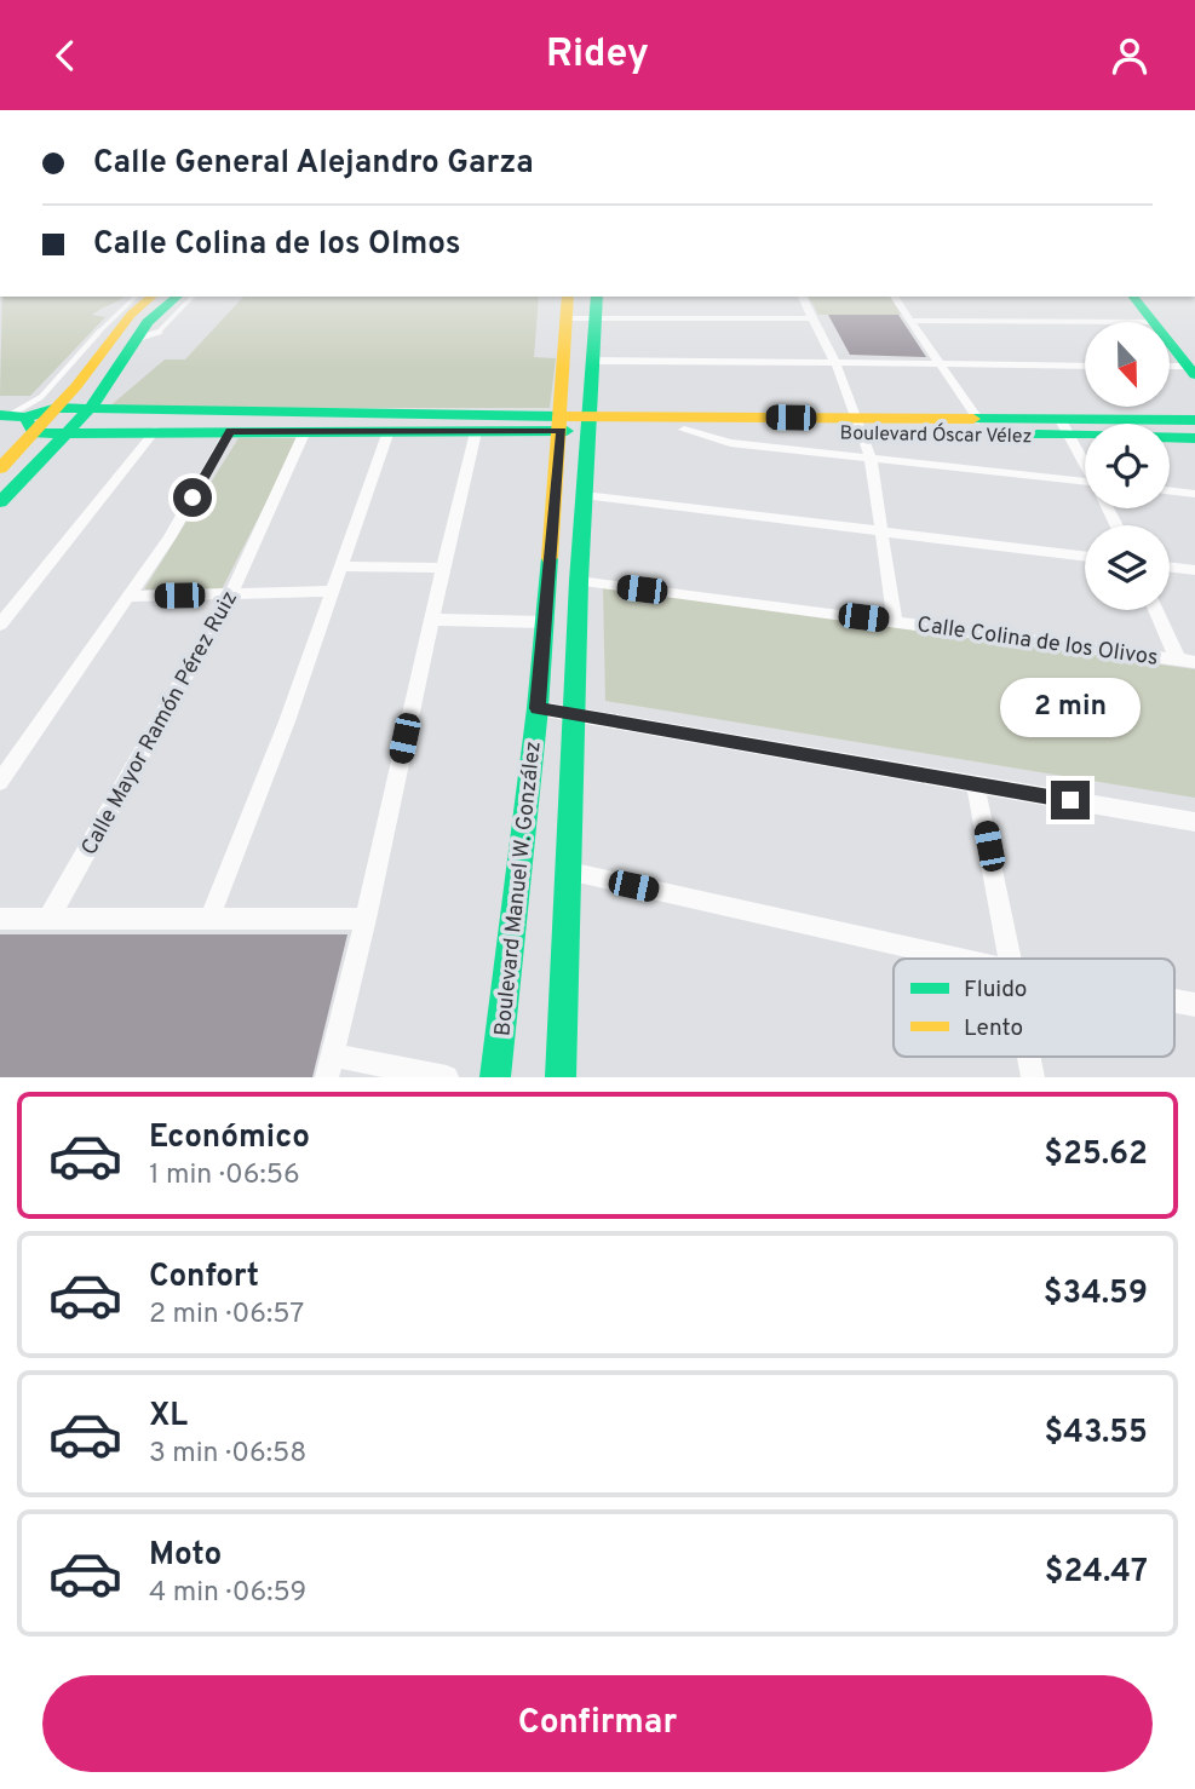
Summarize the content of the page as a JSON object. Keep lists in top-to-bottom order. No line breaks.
{"streets":{"street":["Boulevard Óscar Vélez","Calle Colina de los Olivos","Calle Mayor Ramón Pérez Ruiz","Boulevard Manuel W. González"]},"crossings":[["Boulevard Óscar Vélez","Calle Mayor Ramón Pérez Ruiz"],["Boulevard Óscar Vélez","Boulevard Manuel W. González"],["Calle Colina de los Olivos","Boulevard Manuel W. González"]],"legend":["Fluido","Lento"],"north":"bottom","page":{"header":"Ridey","banner":["Calle General Alejandro Garza","Calle Colina de los Olmos"],"bubble":"2 min","list":[{"name":"Económico","note":"1 min · 06:56","value":"$25.62"},{"name":"Confort","note":"2 min · 06:57","value":"$34.59"},{"name":"XL","note":"3 min · 06:58","value":"$43.55"},{"name":"Moto","note":"4 min · 06:59","value":"$24.47"}],"buttons":"Confirmar"}}
